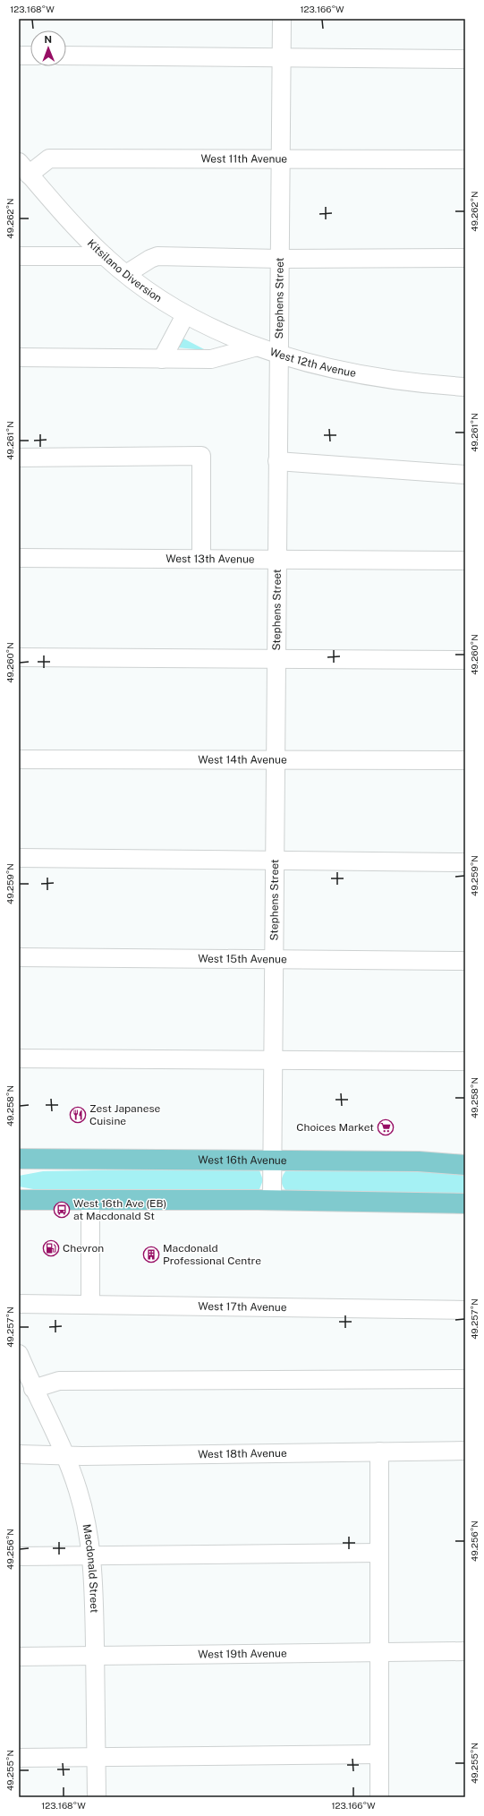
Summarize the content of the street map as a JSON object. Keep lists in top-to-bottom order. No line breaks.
{"streets":{"main road":["West 16th Avenue"],"street":["West 11th Avenue","Kitsilano Diversion","Stephens Street","West 12th Avenue","West 13th Avenue","West 14th Avenue","West 15th Avenue","West 17th Avenue","West 18th Avenue","Macdonald Street","West 19th Avenue"]},"crossings":[["West 11th Avenue","Kitsilano Diversion"],["West 11th Avenue","Stephens Street"],["Kitsilano Diversion","West 12th Avenue"],["Stephens Street","West 12th Avenue"],["Stephens Street","West 13th Avenue"],["Stephens Street","West 14th Avenue"],["Stephens Street","West 15th Avenue"],["Stephens Street","West 16th Avenue"],["West 18th Avenue","Macdonald Street"],["Macdonald Street","West 19th Avenue"]],"places":{"restaurant":["Zest Japanese Cuisine"],"supermarket":["Choices Market"],"bus stop":["West 16th Ave (EB) at Macdonald St"],"fuel station":["Chevron"],"building":["Macdonald Professional Centre"]},"north":"top","coordinates":["123.168°W","123.166°W","49.262°N","49.261°N","49.260°N","49.259°N","49.258°N","49.257°N","49.256°N","49.255°N"]}
